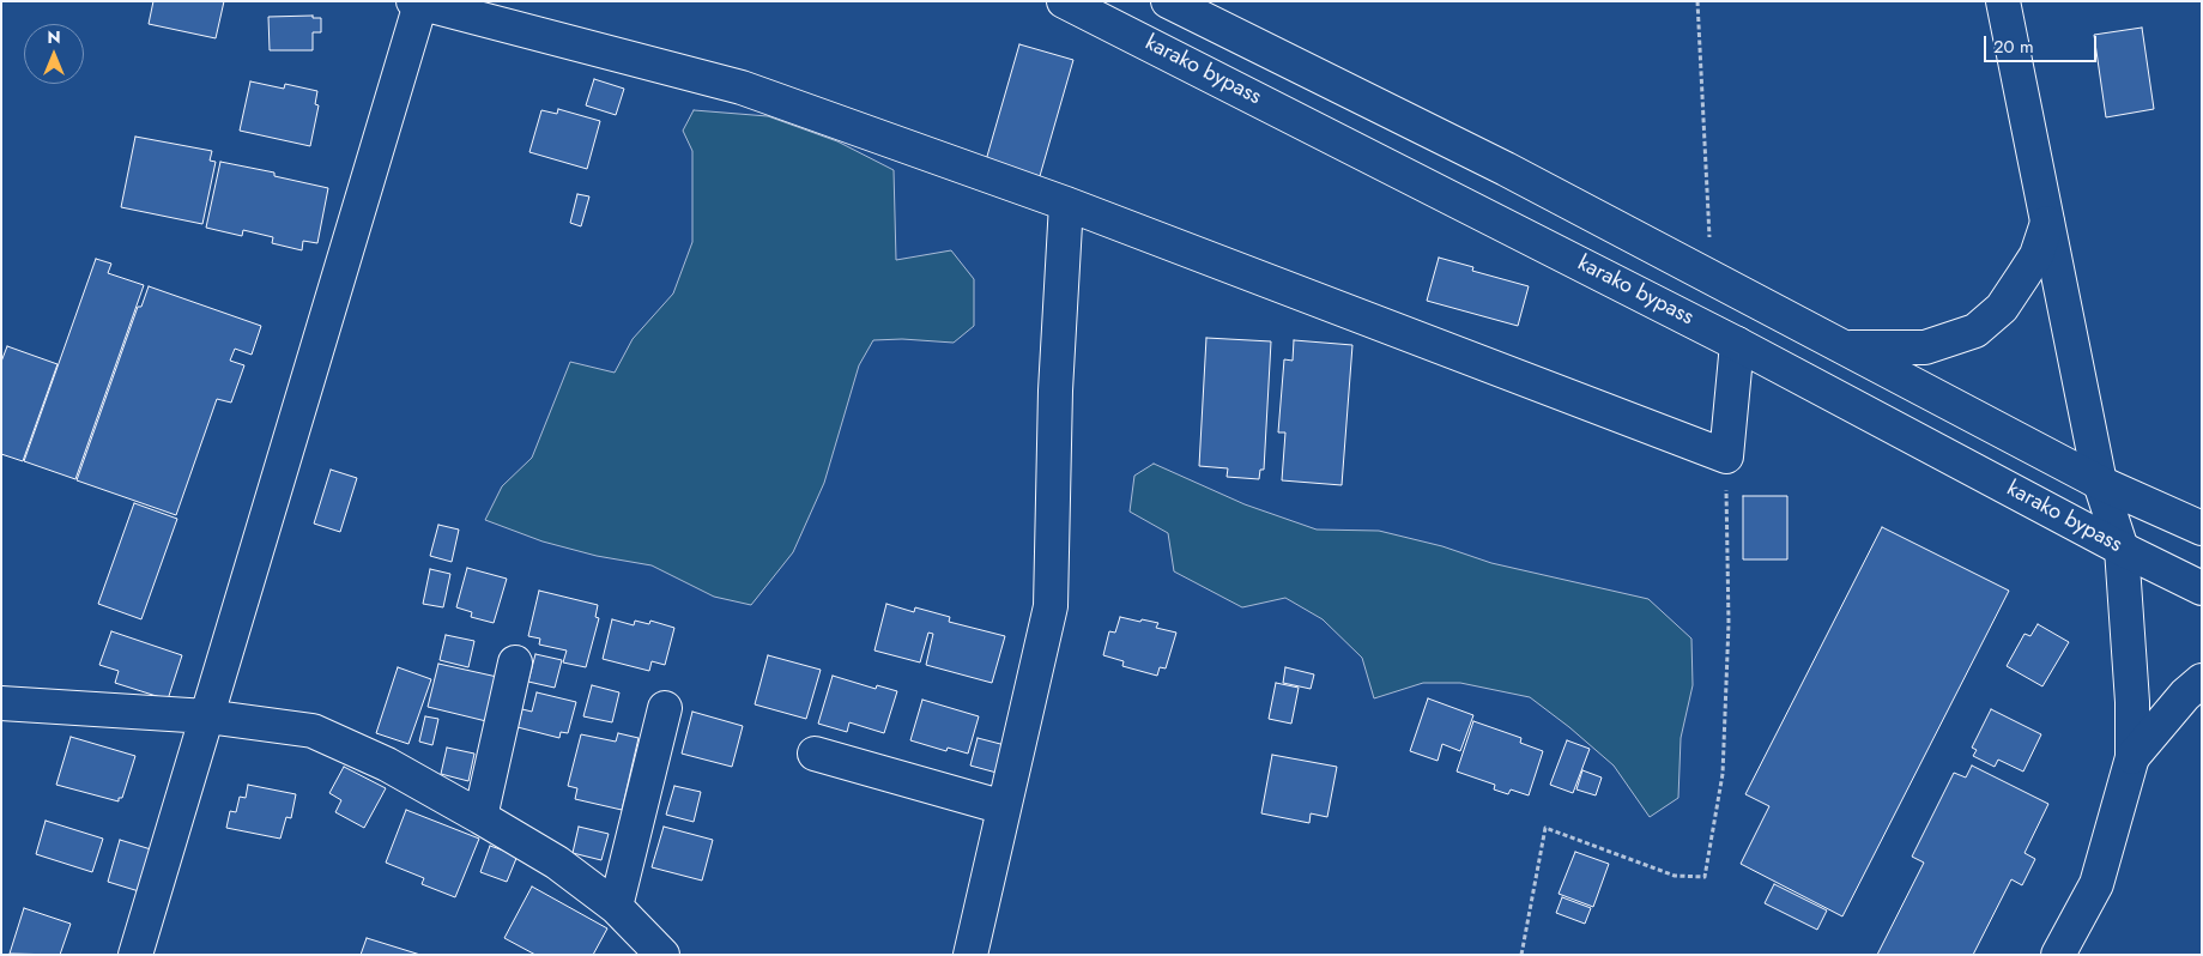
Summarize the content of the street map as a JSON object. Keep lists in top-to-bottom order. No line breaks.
{"streets":{"main road":["karako bypass"]},"scale_bar":"20 m","north":"top"}
